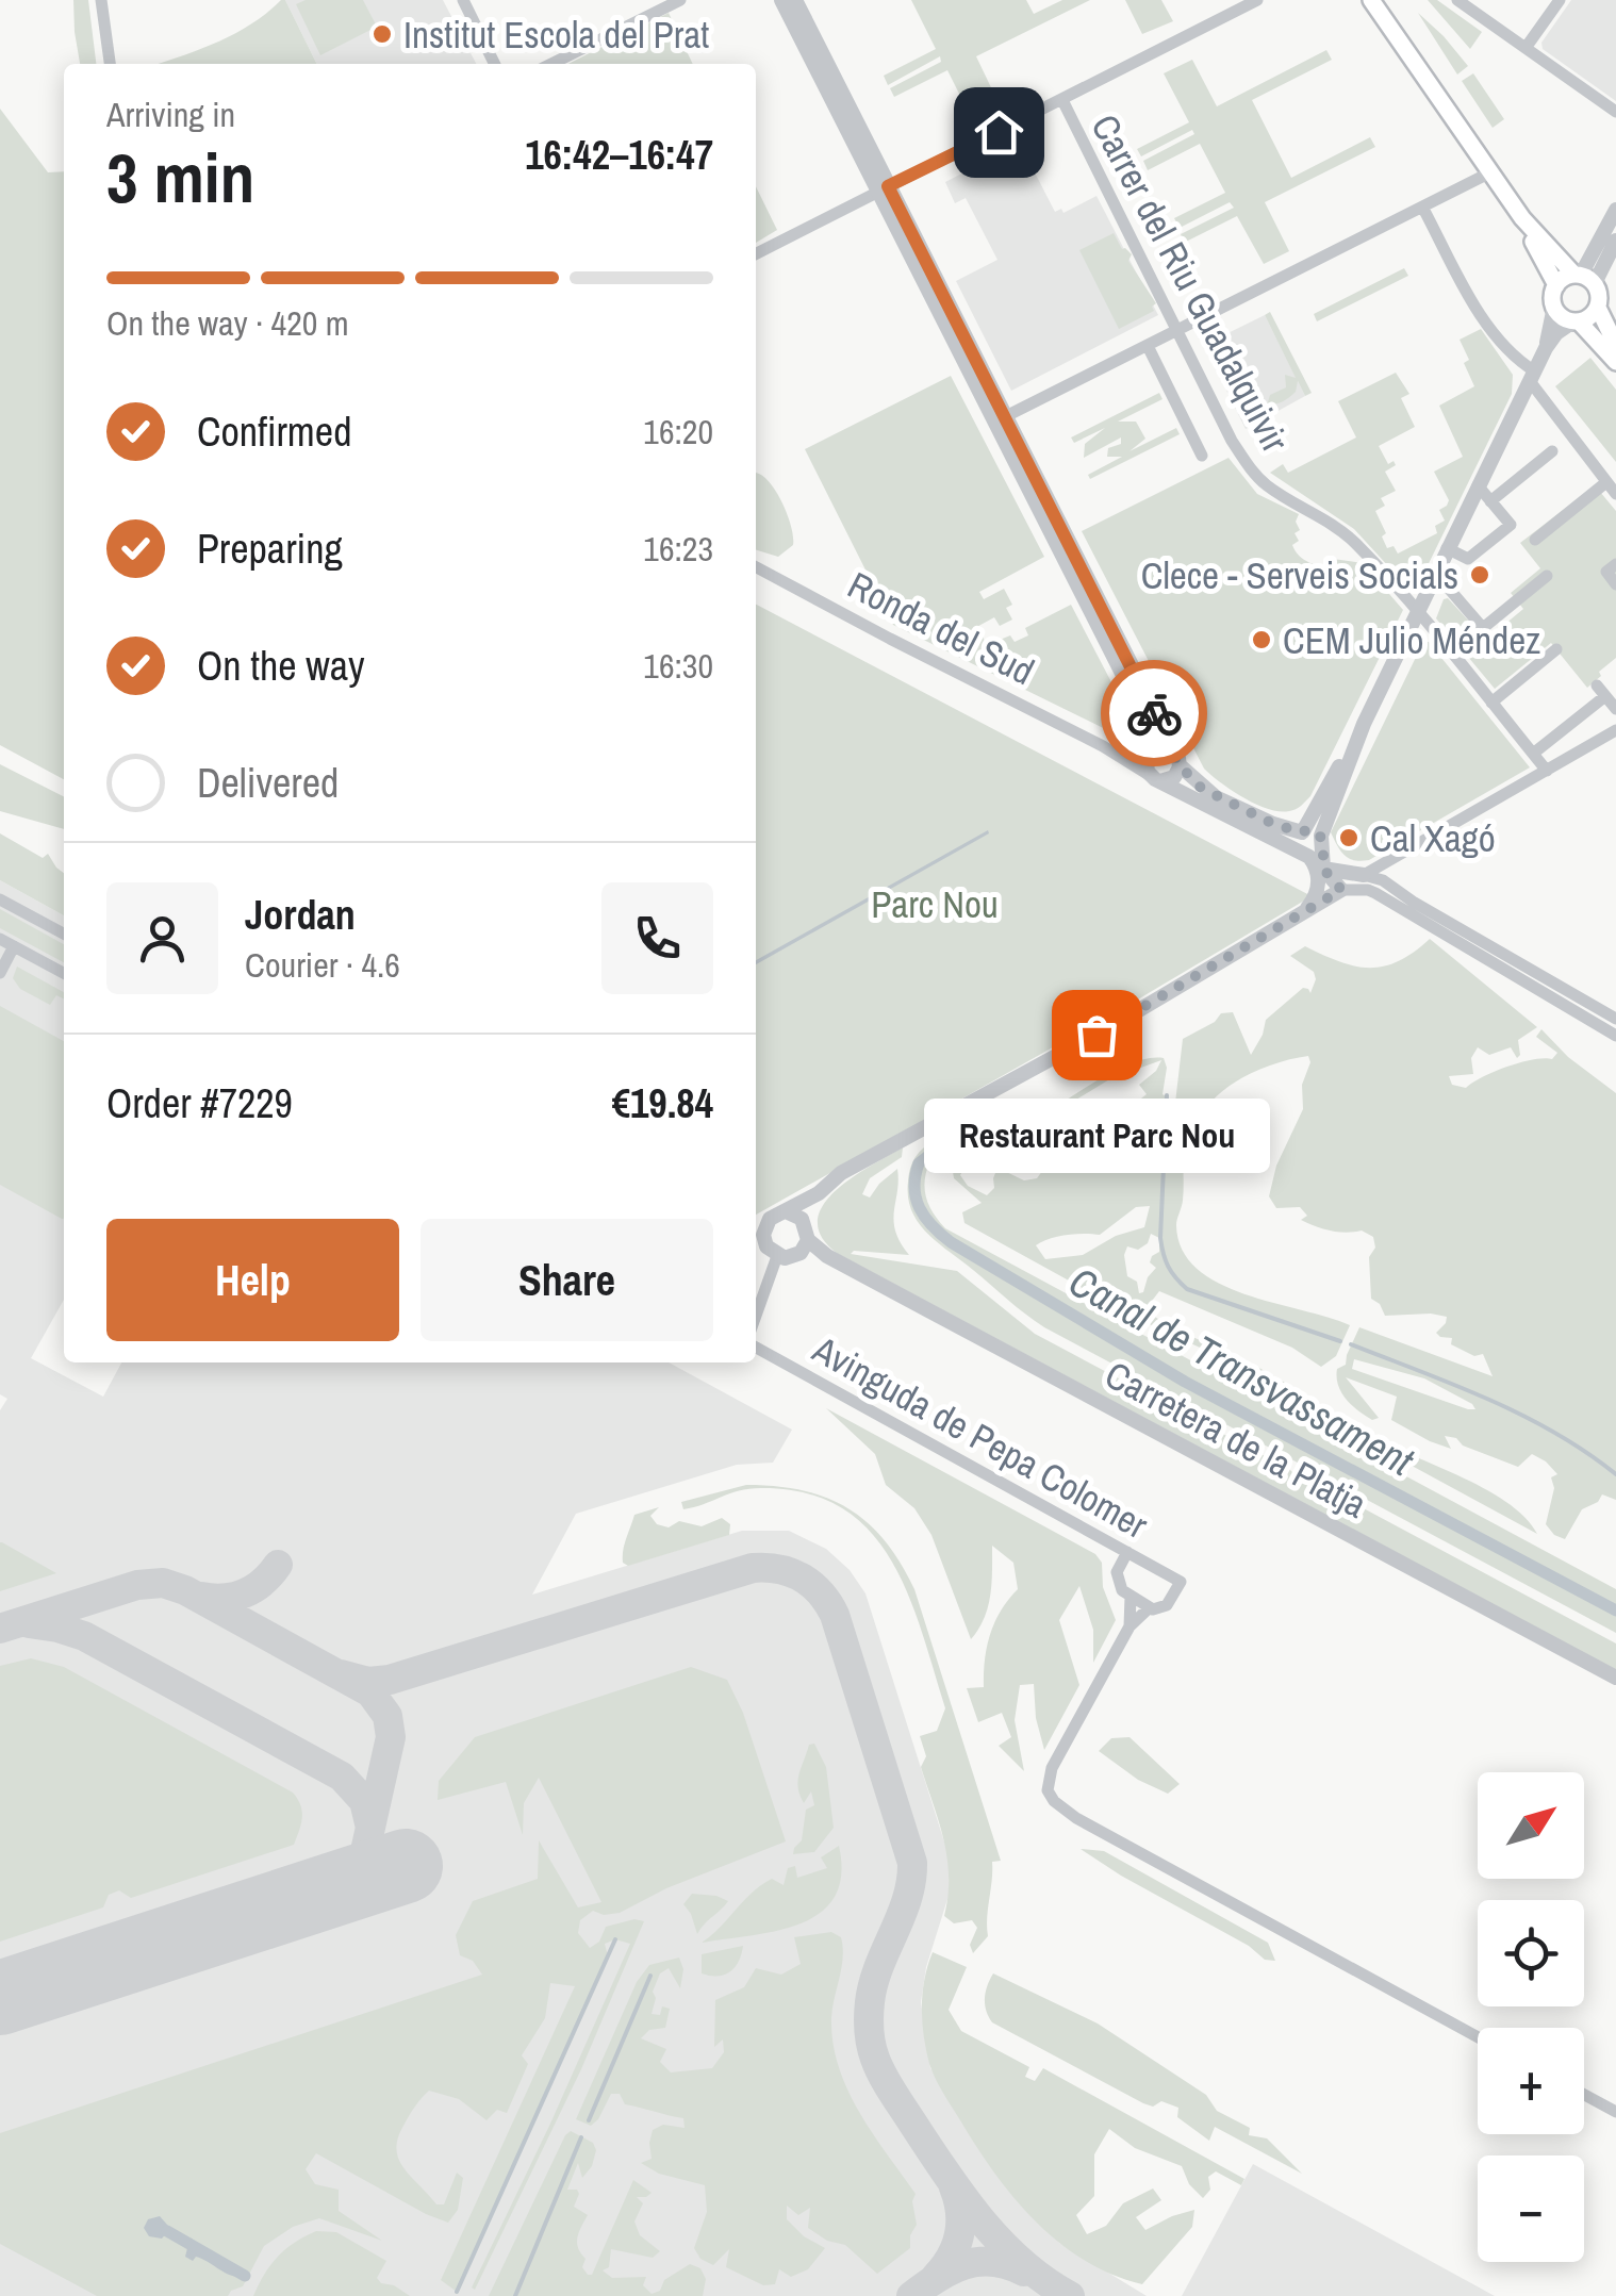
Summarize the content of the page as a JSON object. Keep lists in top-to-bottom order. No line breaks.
{"streets":{"street":["Carrer del Riu Guadalquivir","Ronda del Sud","Avinguda de Pepa Colomer","Carretera de la Platja"]},"water":["Canal de Transvassament"],"parks":["Parc Nou"],"places":["Institut Escola del Prat","Clece - Serveis Socials","CEM Julio Méndez","Cal Xagó","Restaurant Parc Nou"],"north":"top right","page":{"heading":["3 min","Arriving in","16:42–16:47"],"panel":["Jordan","Courier · 4.6","Order #7229","€19.84"],"bar":"On the way · 420 m","list":[["Confirmed","16:20"],["Preparing","16:23"],["On the way","16:30"],"Delivered"],"bubble":"Restaurant Parc Nou","buttons":["Help","Share"],"map_buttons":["+","−"]}}
